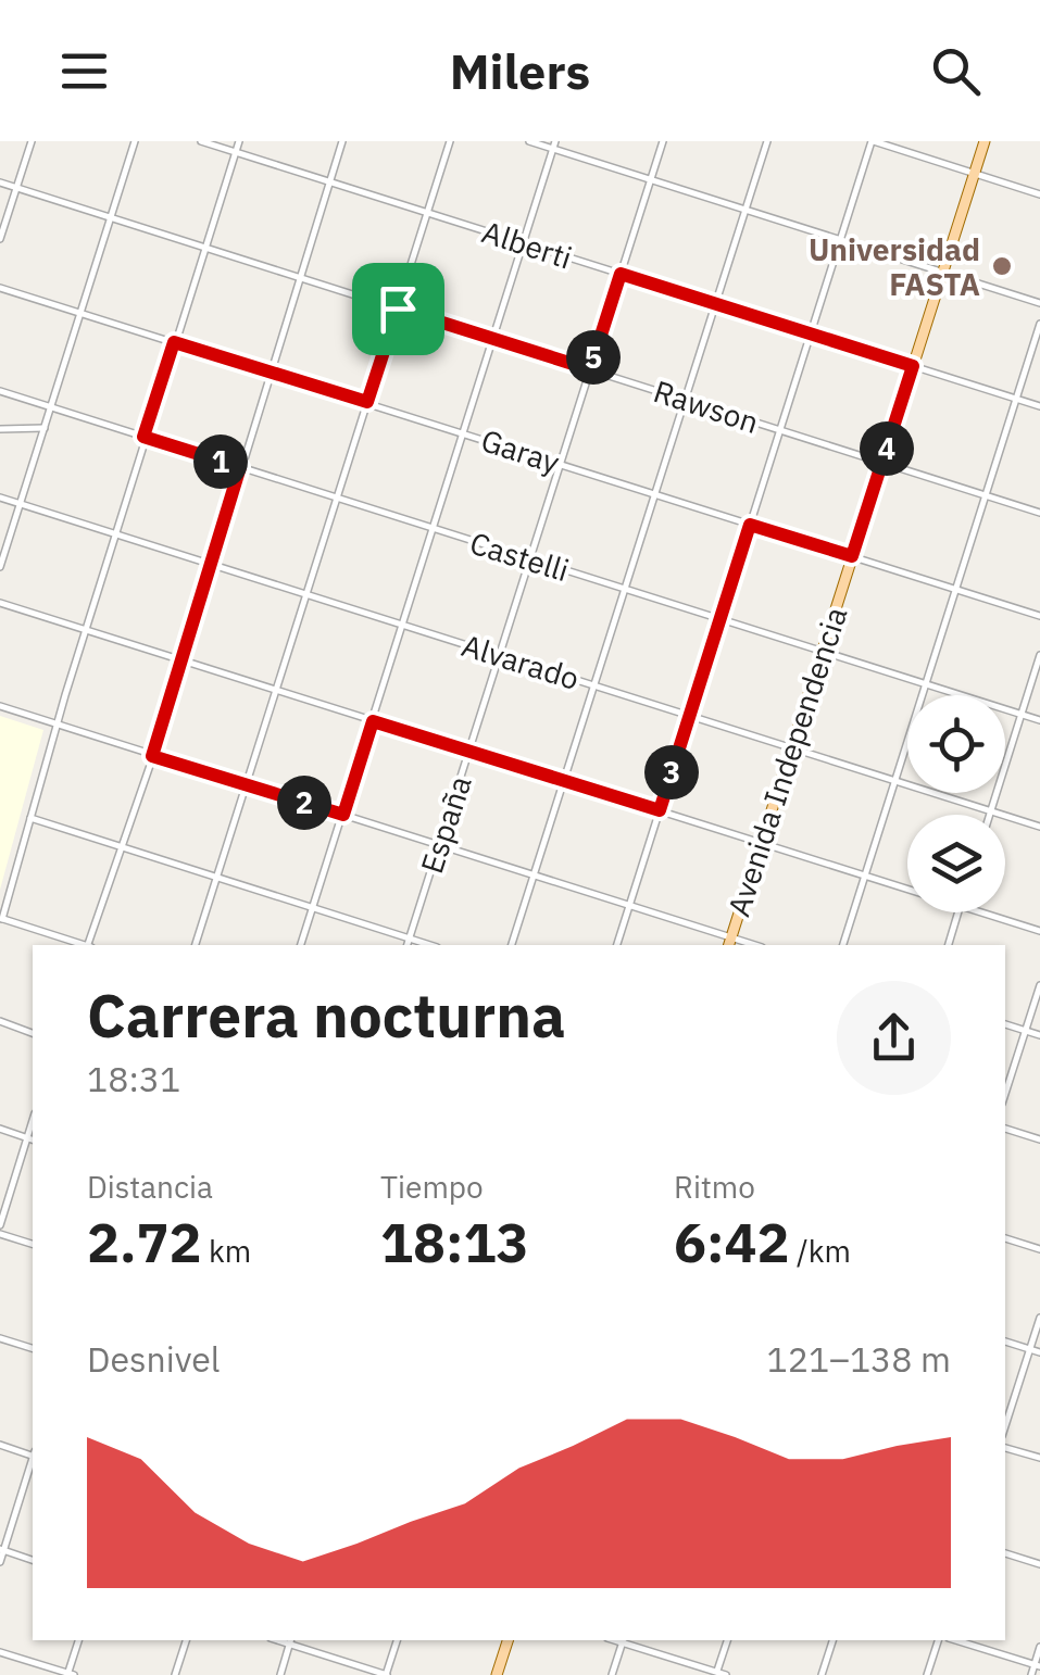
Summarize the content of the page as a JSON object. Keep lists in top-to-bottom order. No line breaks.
{"streets":{"main road":["Avenida Independencia"],"street":["Alberti","Rawson","Garay","Castelli","Alvarado","España"]},"crossings":[["Alberti","Avenida Independencia"],["Alberti","España"],["Rawson","Avenida Independencia"],["Rawson","España"],["Garay","Avenida Independencia"],["Garay","España"],["Castelli","Avenida Independencia"],["Castelli","España"],["Alvarado","Avenida Independencia"],["Alvarado","España"]],"places":["Universidad FASTA"],"page":{"header":"Milers","pins":["5","4","1","3","2"],"heading":["Carrera nocturna","18:31"],"stats":[["Distancia","2.72 km"],["Tiempo","18:13"],["Ritmo","6:42 /km"]],"chart":["Desnivel","121–138 m"]}}
